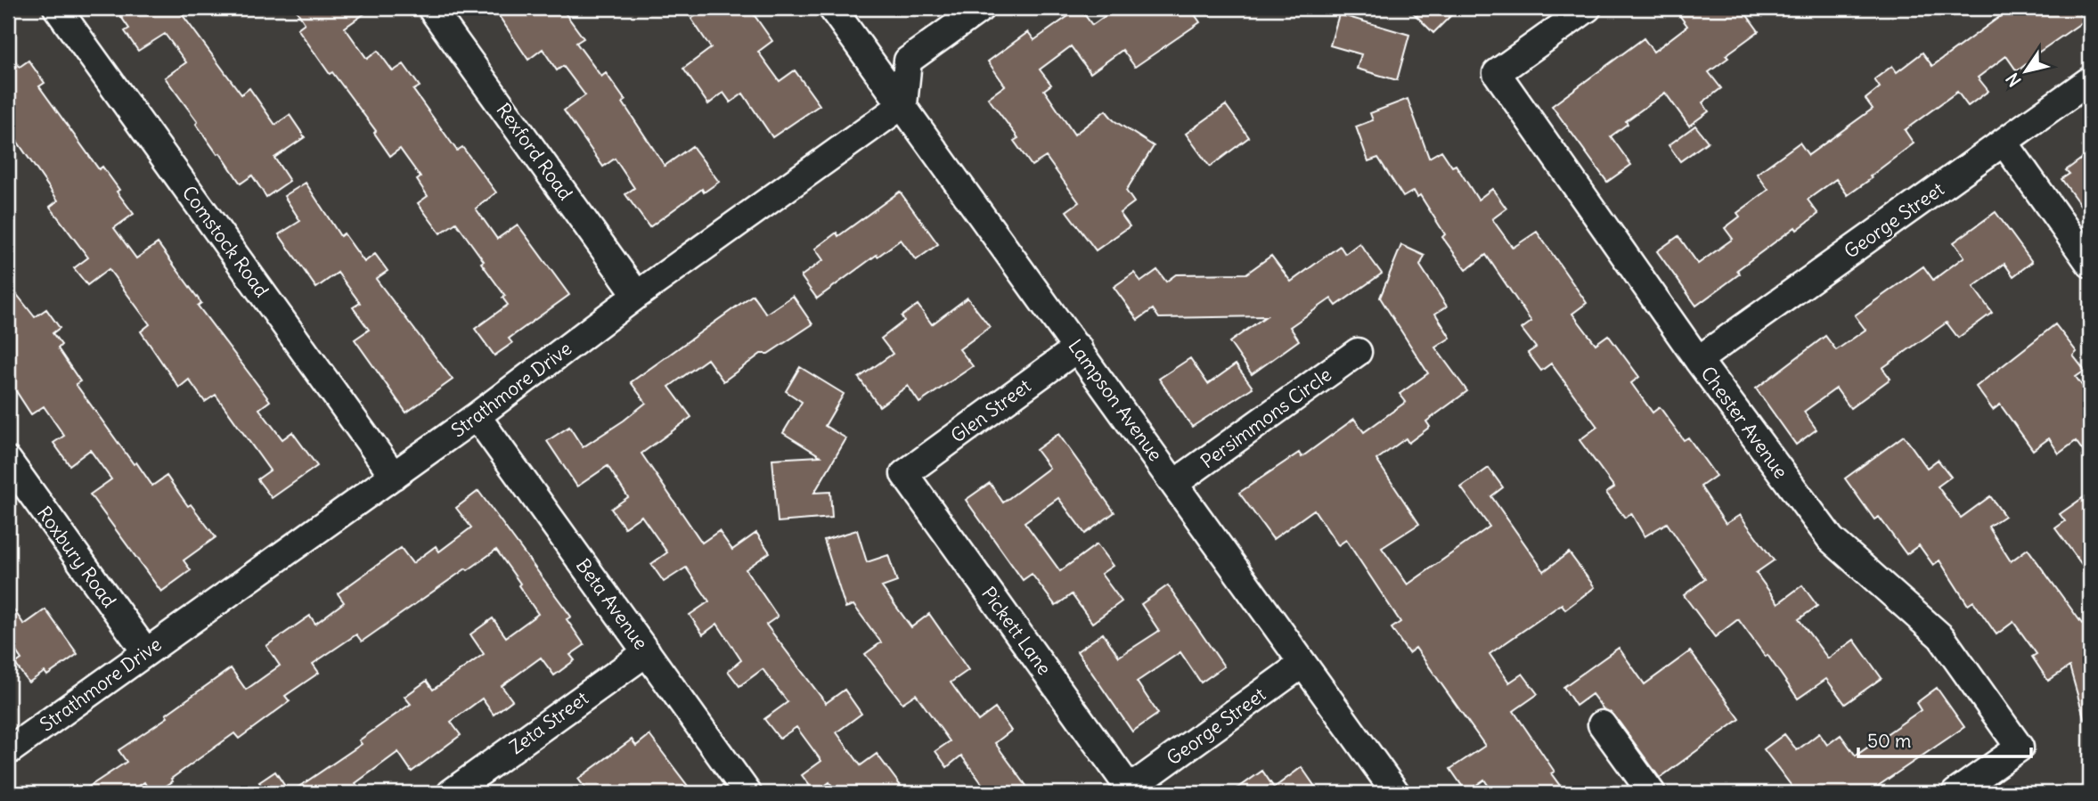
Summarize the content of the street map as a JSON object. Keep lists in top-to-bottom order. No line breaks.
{"streets":{"street":["Rexford Road","George Street","Comstock Road","Strathmore Drive","Lampson Avenue","Glen Street","Persimmons Circle","Chester Avenue","Roxbury Road","Beta Avenue","Pickett Lane","Zeta Street"]},"crossings":[["Rexford Road","Strathmore Drive"],["George Street","Lampson Avenue"],["George Street","Chester Avenue"],["George Street","Pickett Lane"],["Comstock Road","Strathmore Drive"],["Strathmore Drive","Lampson Avenue"],["Strathmore Drive","Roxbury Road"],["Strathmore Drive","Beta Avenue"],["Lampson Avenue","Glen Street"],["Lampson Avenue","Persimmons Circle"],["Glen Street","Pickett Lane"],["Beta Avenue","Zeta Street"]],"scale_bar":"50 m","north":"bottom left"}
